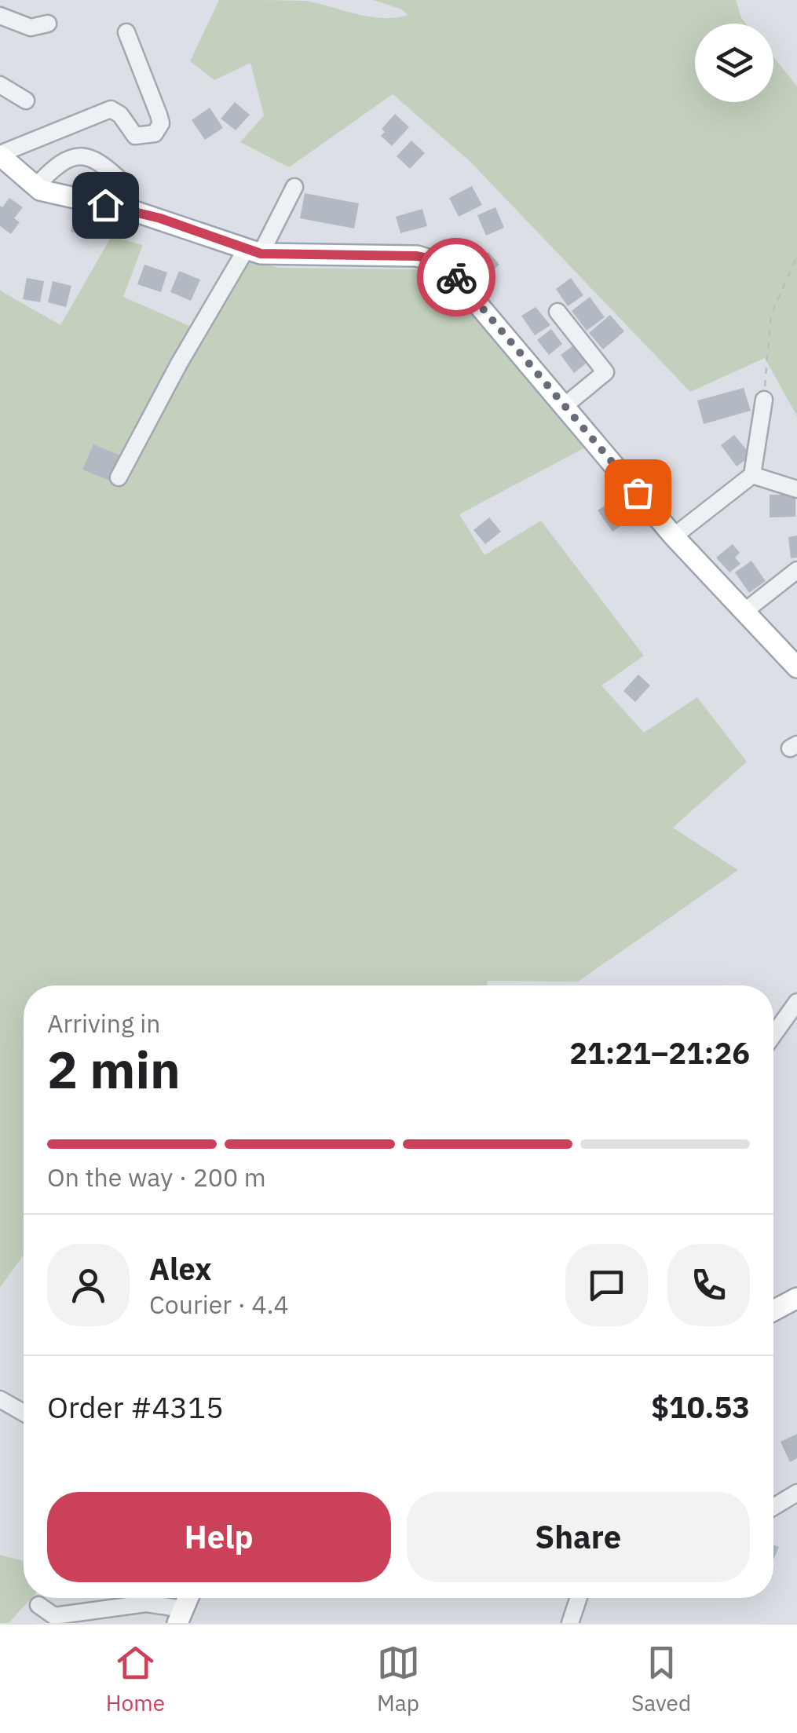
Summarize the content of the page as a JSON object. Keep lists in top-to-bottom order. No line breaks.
{"page":{"heading":["2 min","Arriving in","21:21–21:26"],"panel":["Alex","Courier · 4.4","Order #4315","$10.53"],"bar":"On the way · 200 m","buttons":["Help","Share"],"tabs":["Home","Map","Saved"]}}
